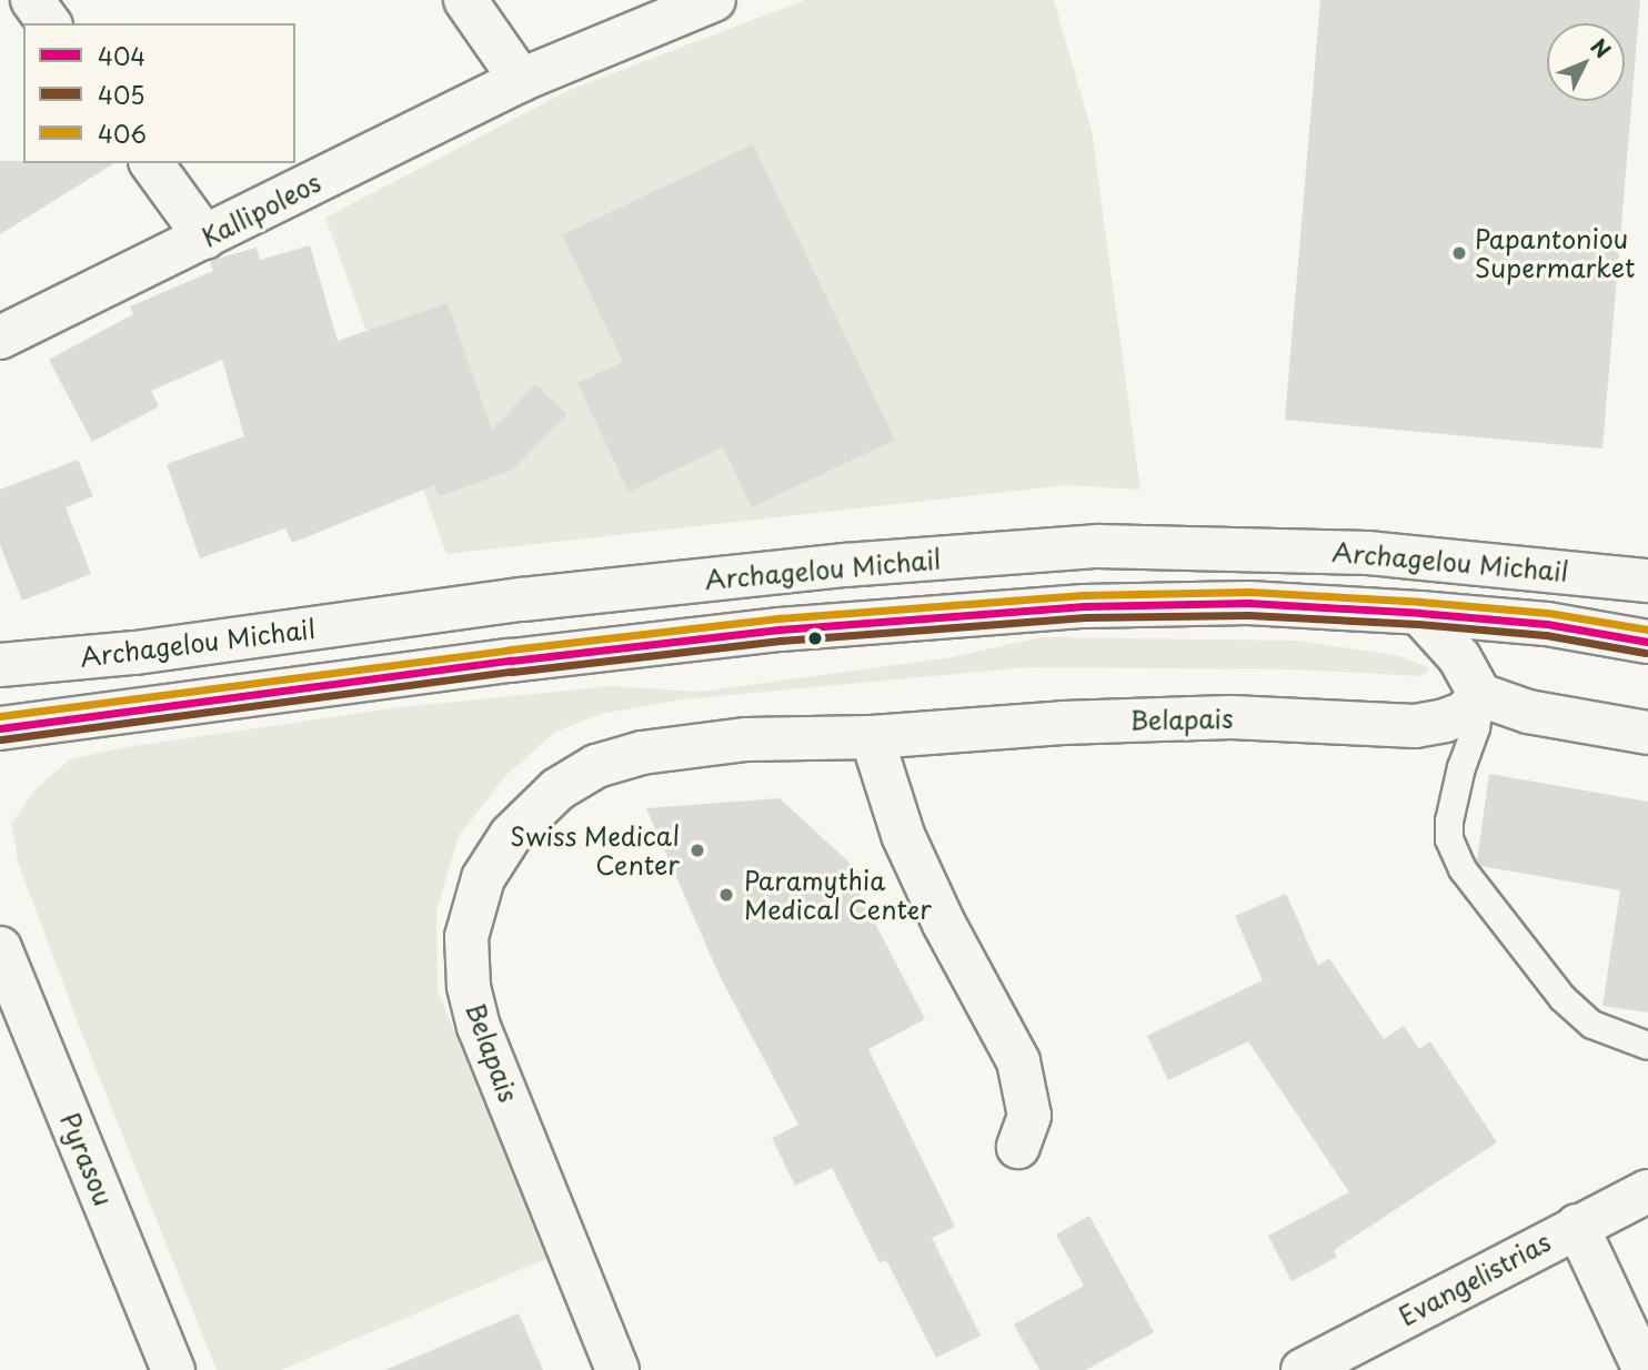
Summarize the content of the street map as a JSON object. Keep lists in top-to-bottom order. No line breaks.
{"streets":{"street":["Kallipoleos","Archagelou Michail","Belapais","Pyrasou","Evangelistrias"]},"places":["Papantoniou Supermarket","Swiss Medical Center","Paramythia Medical Center"],"lines":["transit line 406","transit line 404","transit line 405"],"legend":["404","405","406"],"north":"top right"}
